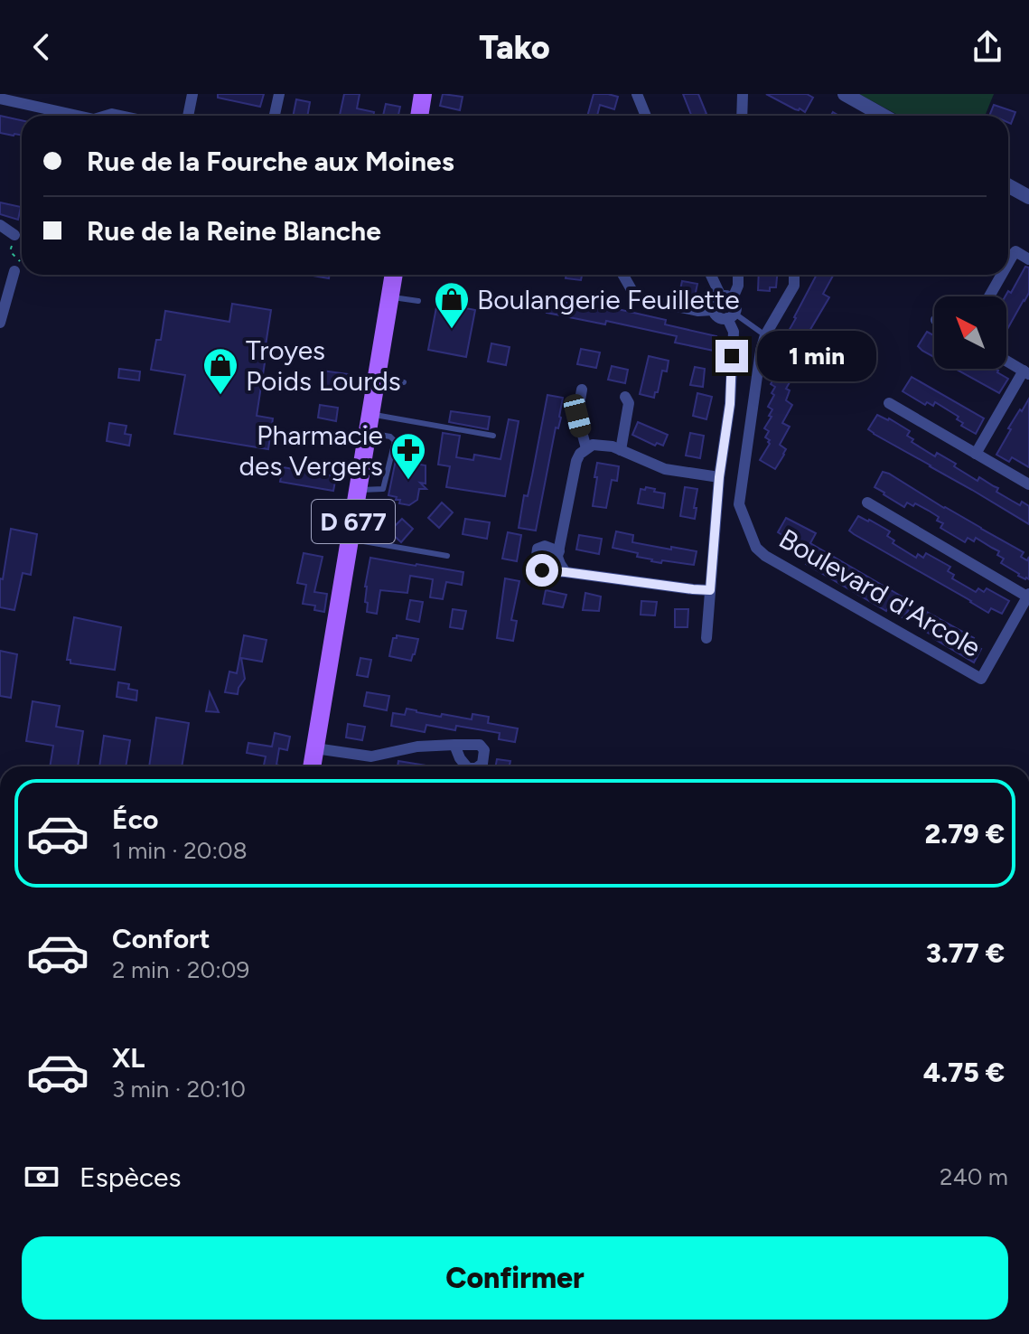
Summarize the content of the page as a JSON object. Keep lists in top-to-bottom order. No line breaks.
{"streets":{"main road":["D 677"],"street":["Boulevard d'Arcole"]},"places":{"shop":["Boulangerie Feuillette","Troyes Poids Lourds"],"pharmacy":["Pharmacie des Vergers"]},"north":"top left","page":{"header":"Tako","banner":["Rue de la Fourche aux Moines","Rue de la Reine Blanche"],"bubble":"1 min","list":[{"name":"Éco","note":"1 min · 20:08","value":"2.79 €"},{"name":"Confort","note":"2 min · 20:09","value":"3.77 €"},{"name":"XL","note":"3 min · 20:10","value":"4.75 €"}],"pay":["Espèces","240 m"],"buttons":"Confirmer"}}
